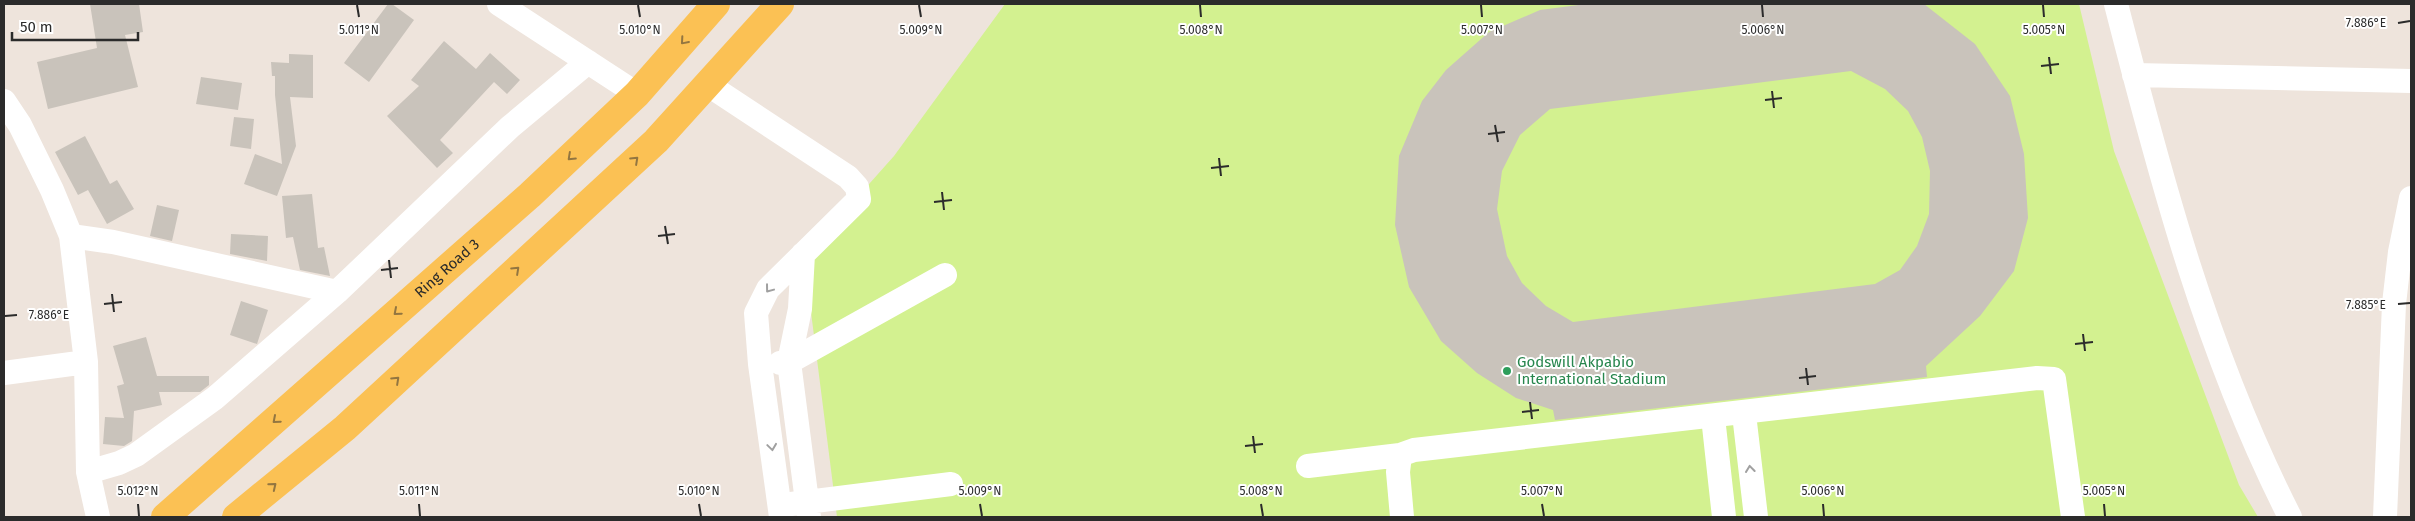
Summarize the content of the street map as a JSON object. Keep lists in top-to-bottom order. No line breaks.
{"streets":{"main road":["Ring Road 3"]},"places":["Godswill Akpabio International Stadium"],"scale_bar":"50 m","coordinates":["7.886°E","5.011°N","5.010°N","5.009°N","5.008°N","5.007°N","5.006°N","5.005°N","7.885°E","5.012°N"]}
